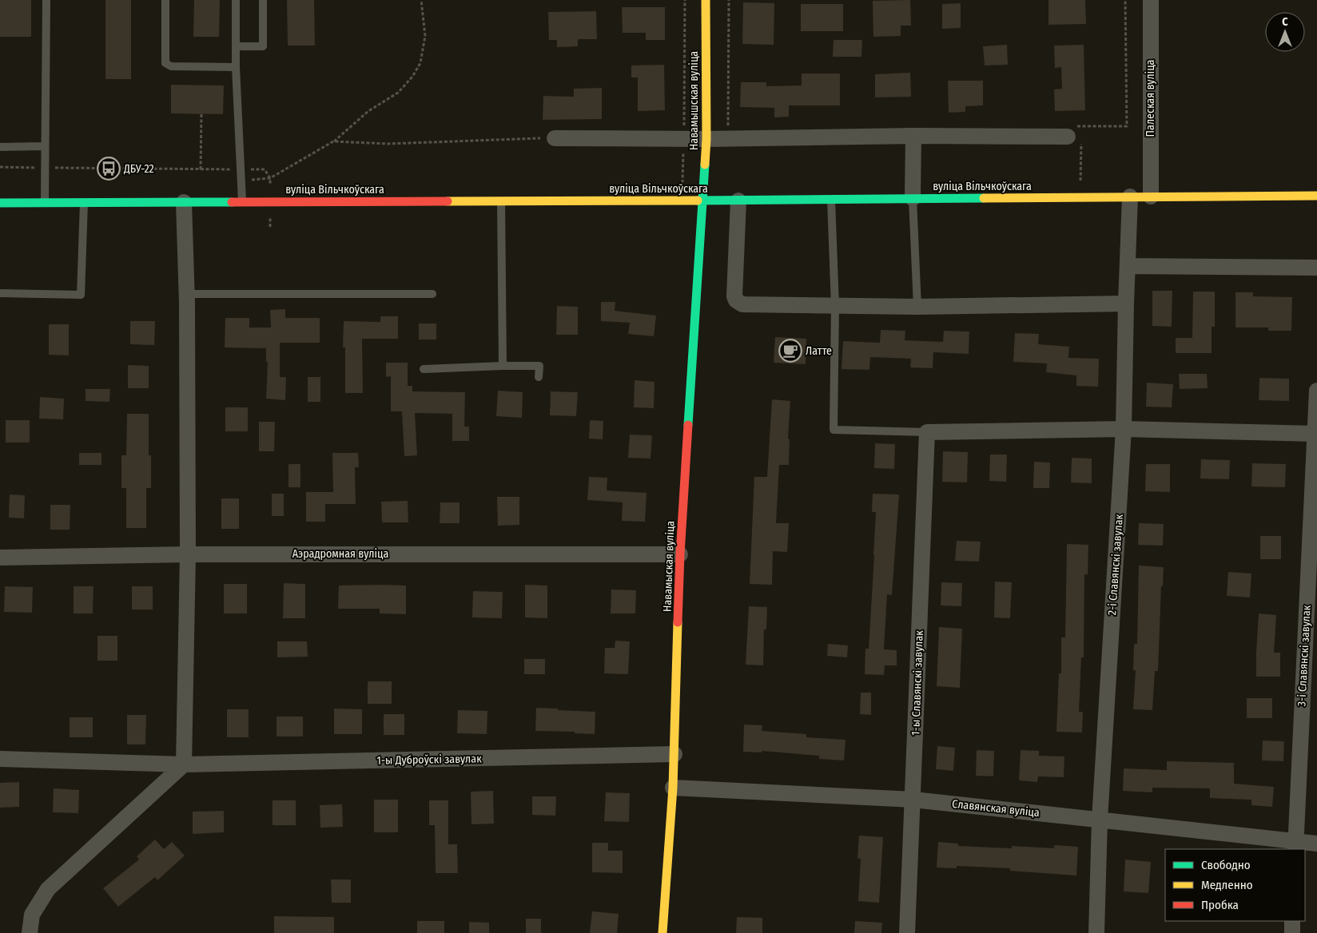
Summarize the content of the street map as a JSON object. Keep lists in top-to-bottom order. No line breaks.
{"streets":{"main road":["Навамышская вуліца","вуліца Вільчкоўскага","Навамыская вуліца"],"street":["Палеская вуліца","Аэрадромная вуліца","2-і Славянскі завулак","3-і Славянскі завулак","1-ы Славянскі завулак","1-ы Дуброўскі завулак","Славянская вуліца"]},"crossings":[["Палеская вуліца","вуліца Вільчкоўскага"],["Навамышская вуліца","вуліца Вільчкоўскага"],["Навамышская вуліца","Навамыская вуліца"],["вуліца Вільчкоўскага","2-і Славянскі завулак"],["вуліца Вільчкоўскага","Навамыская вуліца"],["Аэрадромная вуліца","Навамыская вуліца"],["2-і Славянскі завулак","Славянская вуліца"],["Навамыская вуліца","1-ы Дуброўскі завулак"],["Навамыская вуліца","Славянская вуліца"],["3-і Славянскі завулак","Славянская вуліца"],["1-ы Славянскі завулак","Славянская вуліца"]],"places":{"bus stop":["ДБУ-22"],"cafe":["Латте"]},"legend":["Свободно","Медленно","Пробка"],"north":"top"}
